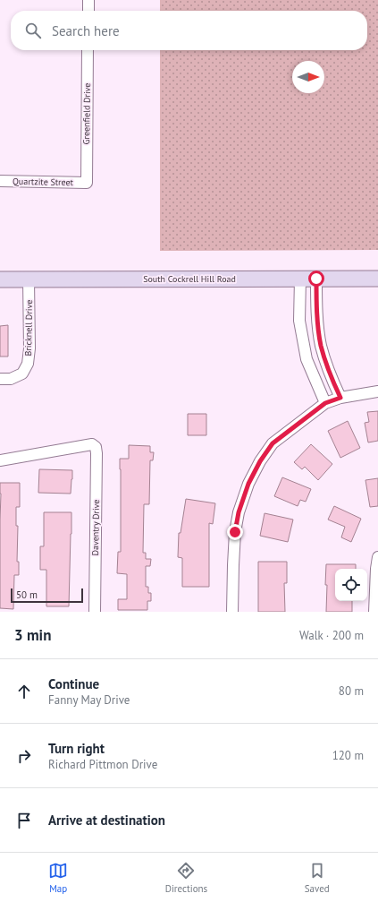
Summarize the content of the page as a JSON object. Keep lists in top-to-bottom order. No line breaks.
{"streets":{"main road":["South Cockrell Hill Road"],"street":["Greenfield Drive","Quartzite Street","Bricknell Drive","Daventry Drive"]},"crossings":[["Greenfield Drive","Quartzite Street"],["South Cockrell Hill Road","Bricknell Drive"]],"scale_bar":"50 m","north":"right","page":{"search":"Search here","scale":"50 m","heading":["3 min","Walk · 200 m"],"list":[["Continue","Fanny May Drive","80 m"],["Turn right","Richard Pittmon Drive","120 m"],"Arrive at destination"],"nav":["Map","Directions","Saved"]}}
